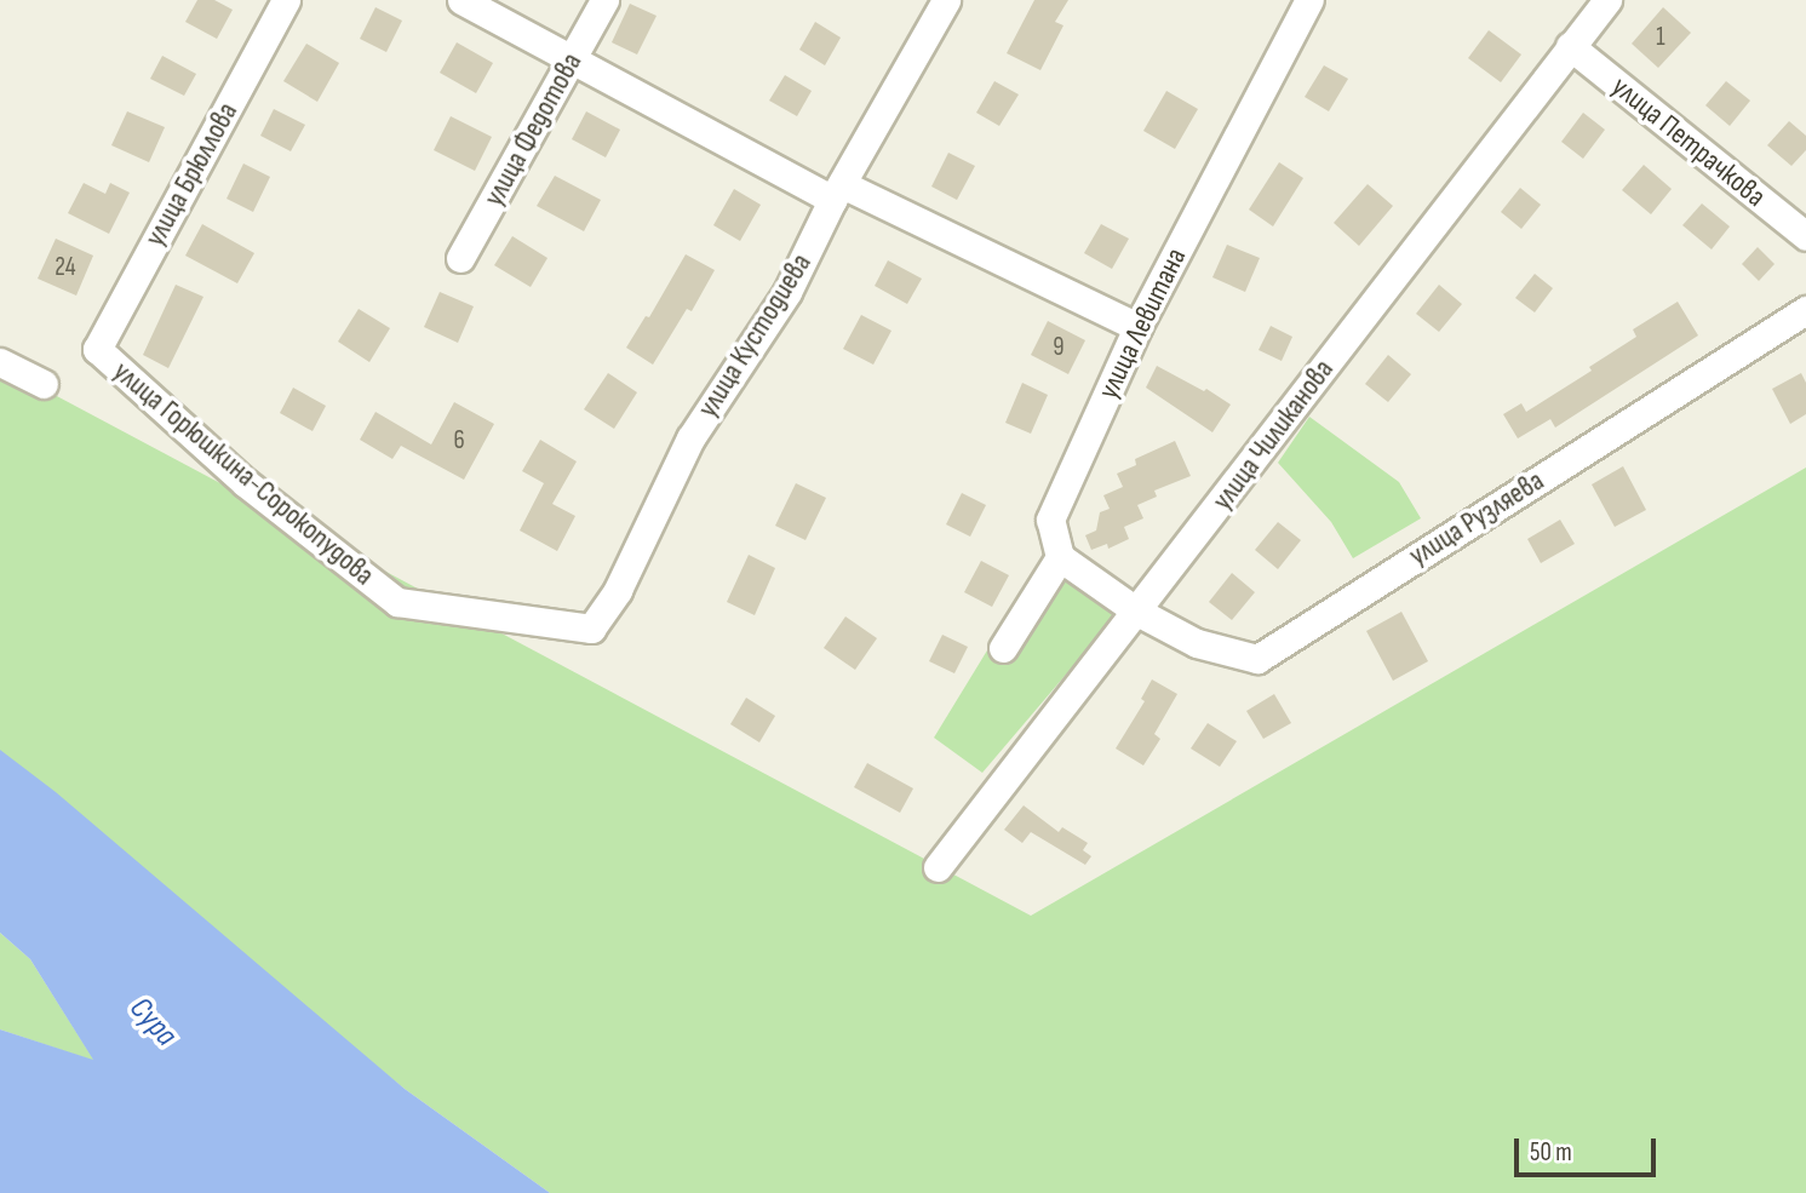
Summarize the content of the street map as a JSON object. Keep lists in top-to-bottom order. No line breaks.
{"streets":{"street":["улица Федотова","улица Петрачкова","улица Брюллова","улица Левитана","улица Кустодиева","улица Чиликанова","улица Горюшкина-Сорокопудова","улица Рузляева"]},"crossings":[["улица Петрачкова","улица Чиликанова"],["улица Брюллова","улица Горюшкина-Сорокопудова"],["улица Левитана","улица Рузляева"],["улица Кустодиева","улица Горюшкина-Сорокопудова"],["улица Чиликанова","улица Рузляева"]],"water":["Сура"],"house_numbers":["1","24","9","6"],"scale_bar":"50 m"}
